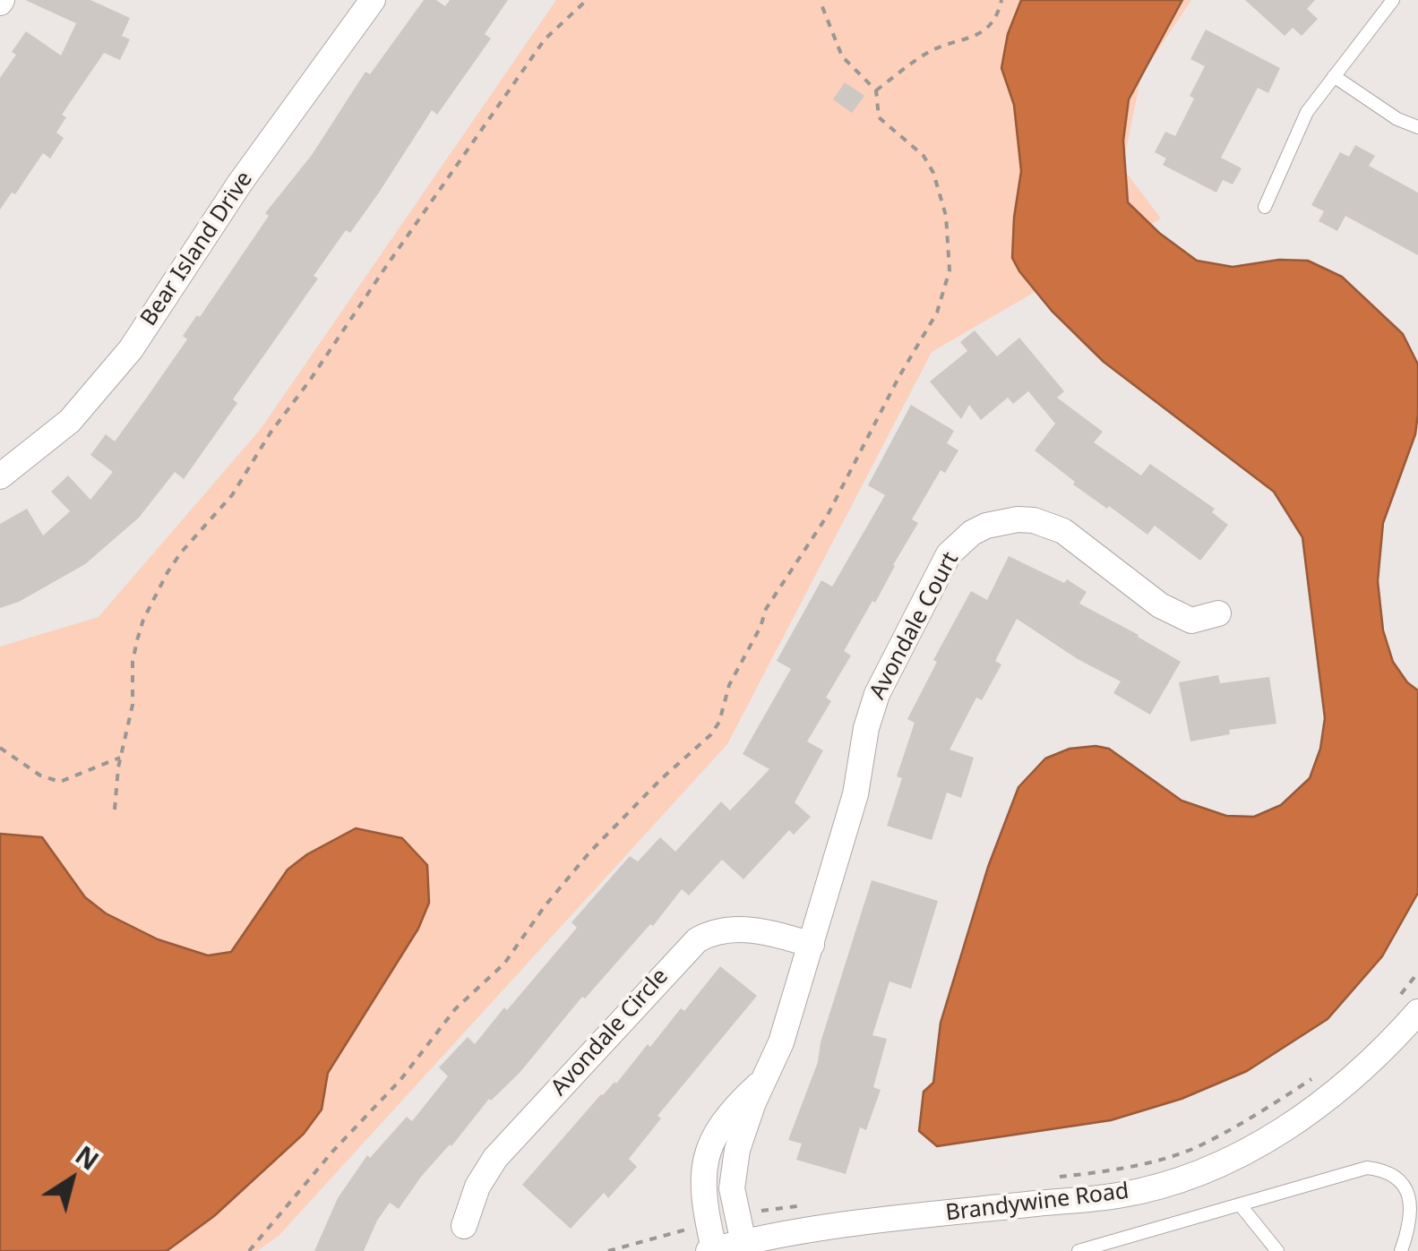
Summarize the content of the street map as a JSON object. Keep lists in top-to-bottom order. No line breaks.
{"streets":{"street":["Bear Island Drive","Avondale Court","Avondale Circle","Brandywine Road"]},"crossings":[["Avondale Court","Avondale Circle"],["Avondale Court","Brandywine Road"]],"north":"top right"}
